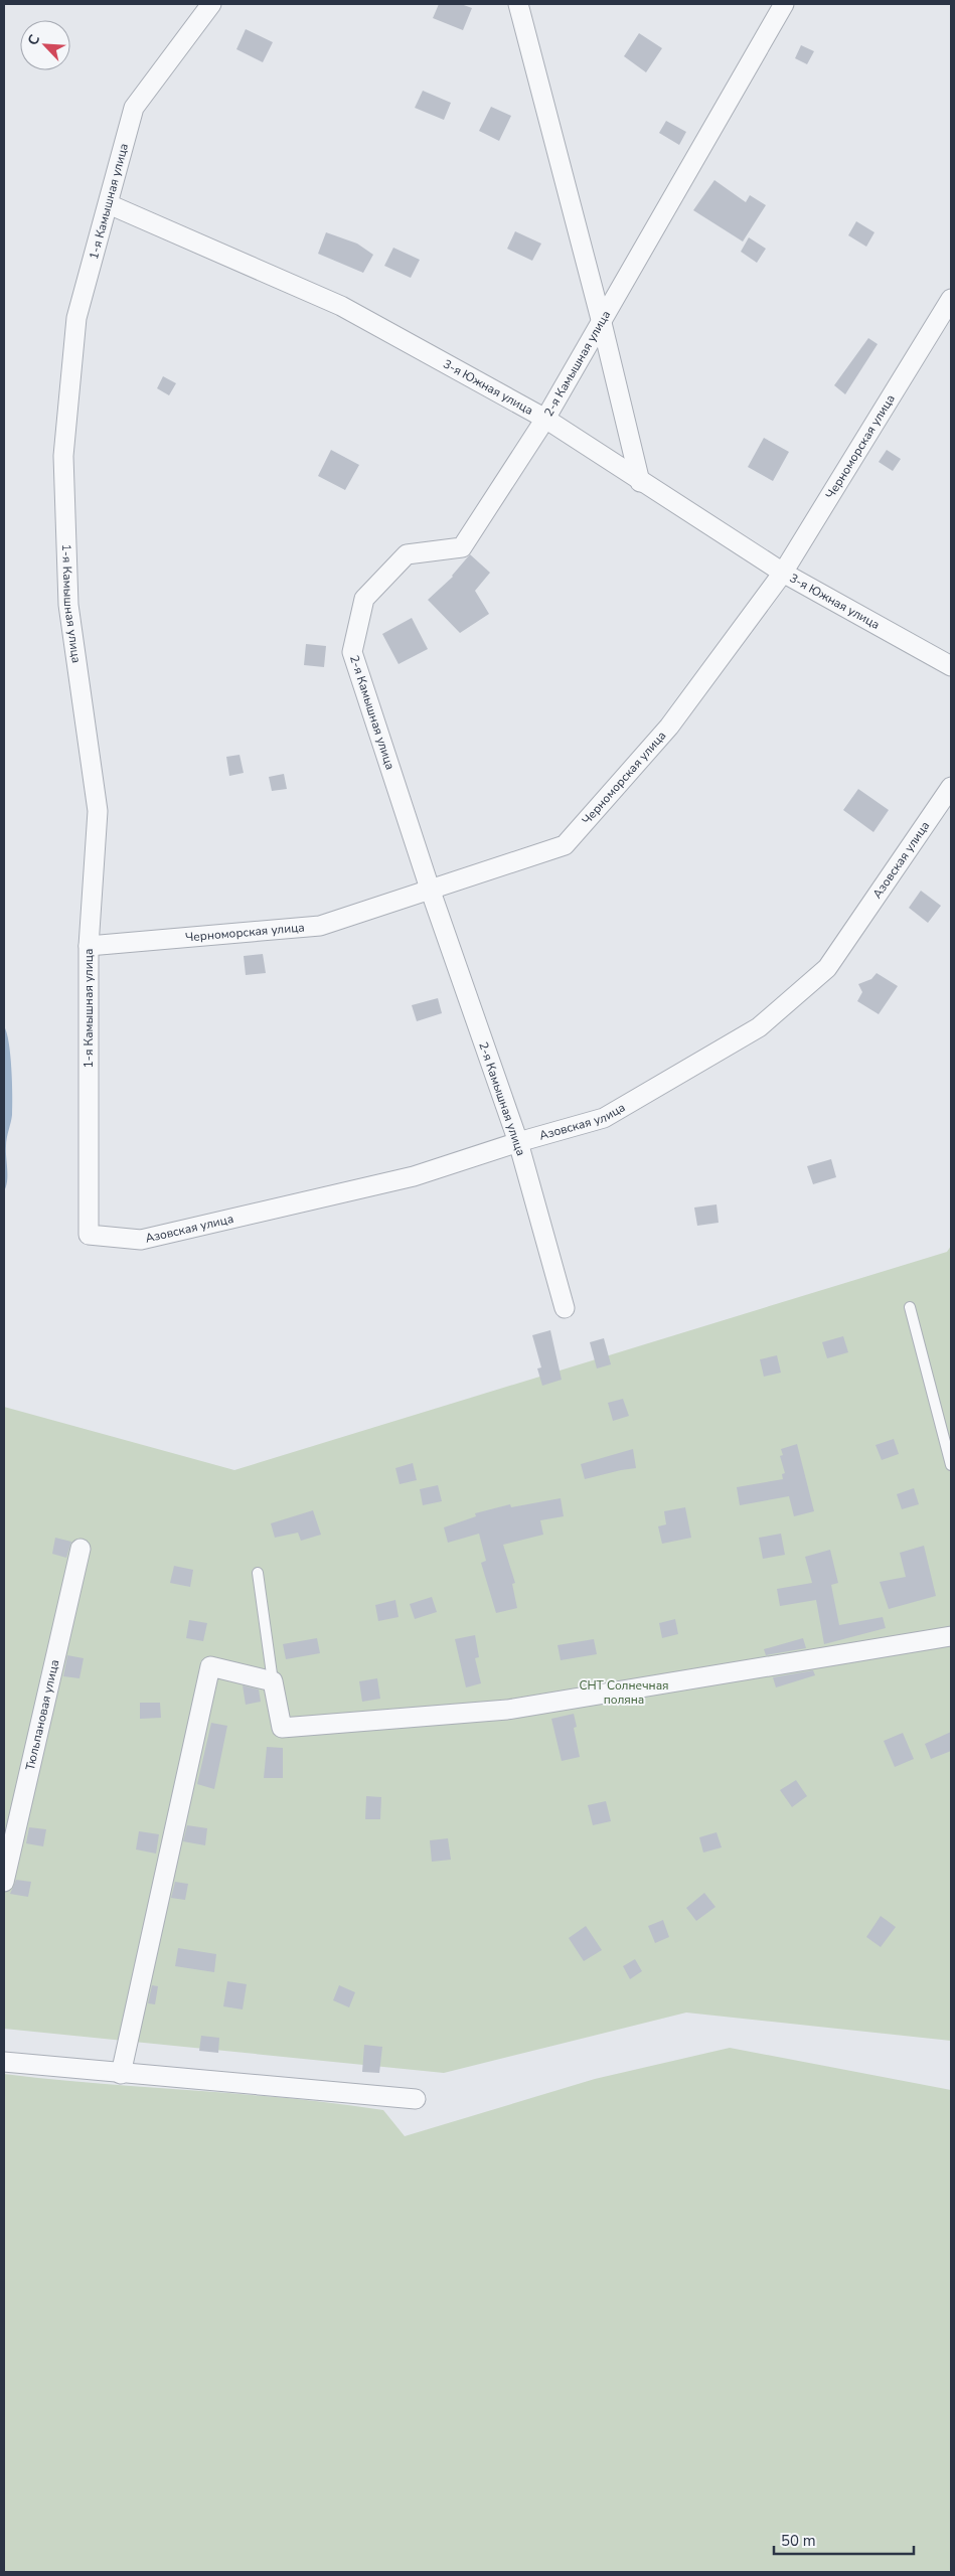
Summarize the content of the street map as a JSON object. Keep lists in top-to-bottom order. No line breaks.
{"streets":{"street":["1-я Камышная улица","2-я Камышная улица","3-я Южная улица","Черноморская улица","Азовская улица","Тюльпановая улица"]},"crossings":[["1-я Камышная улица","3-я Южная улица"],["1-я Камышная улица","Черноморская улица"],["1-я Камышная улица","Азовская улица"],["2-я Камышная улица","3-я Южная улица"],["2-я Камышная улица","Черноморская улица"],["2-я Камышная улица","Азовская улица"],["3-я Южная улица","Черноморская улица"]],"parks":["СНТ Солнечная поляна"],"scale_bar":"50 m","north":"top left"}
